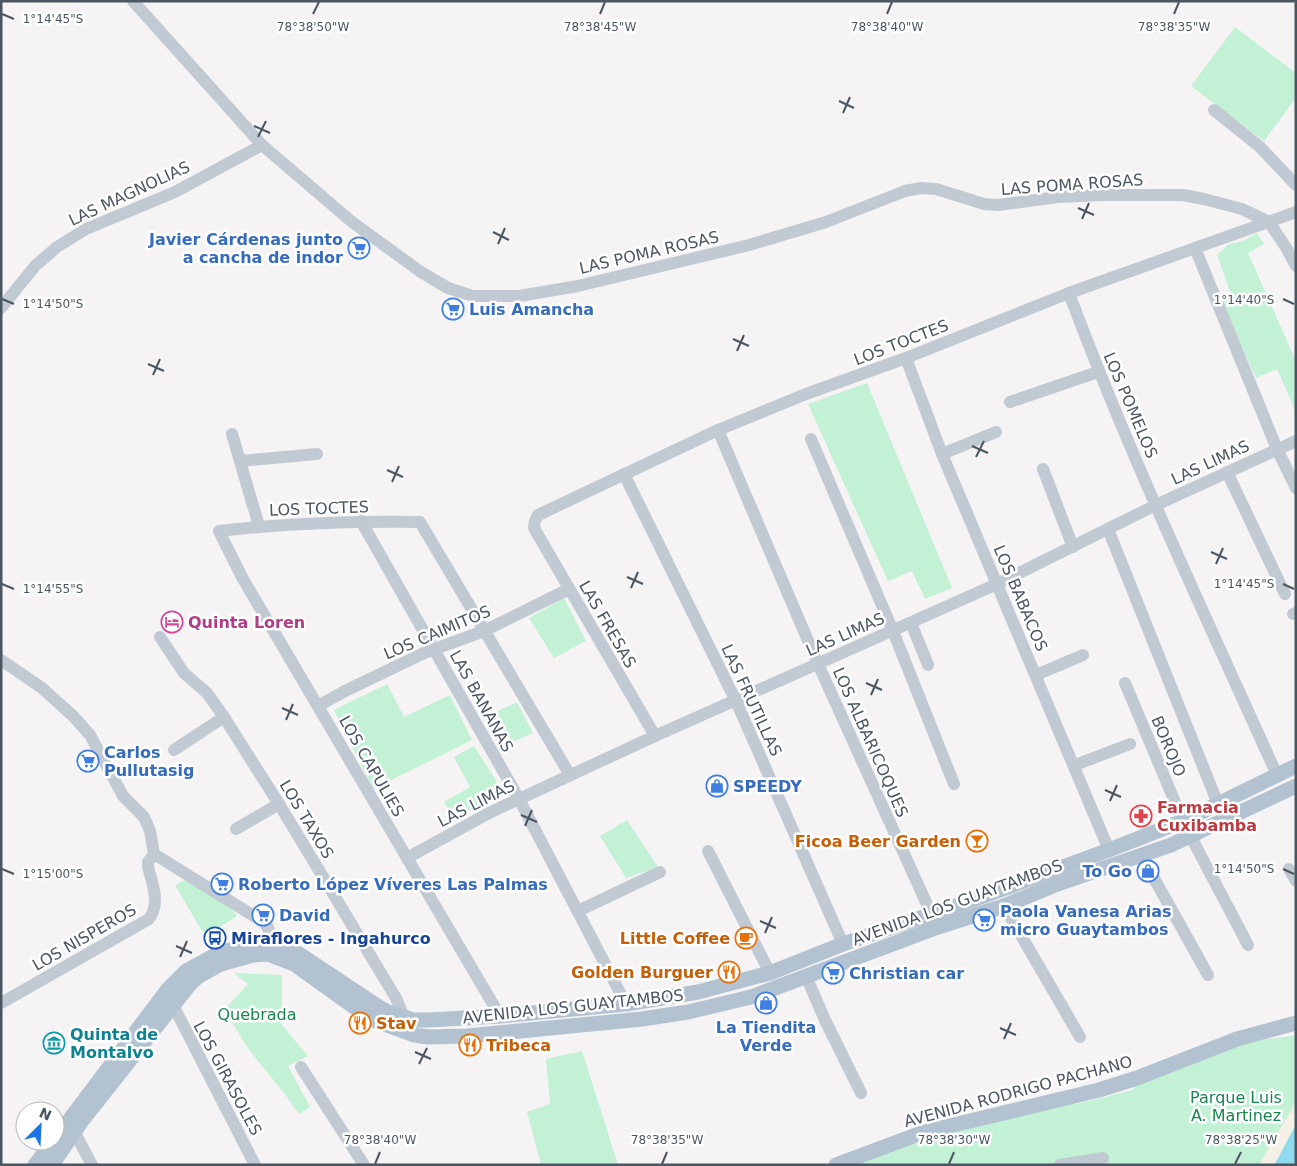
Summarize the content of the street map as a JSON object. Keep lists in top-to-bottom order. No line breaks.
{"streets":{"main road":["AVENIDA LOS GUAYTAMBOS","AVENIDA RODRIGO PACHANO"],"street":["LAS POMA ROSAS","LAS MAGNOLIAS","LOS TOCTES","LOS POMELOS","LAS LIMAS","LOS BABACOS","LAS FRESAS","LOS CAIMITOS","LAS FRUTILLAS","LAS BANANAS","LOS ALBARICOQUES","BOROJO","LOS CAPULIES","LOS TAXOS","LOS NISPEROS","LOS GIRASOLES"]},"crossings":[["LAS POMA ROSAS","LAS MAGNOLIAS"],["LAS POMA ROSAS","LOS TOCTES"],["LOS TOCTES","LOS POMELOS"],["LOS TOCTES","LOS BABACOS"],["LOS TOCTES","LAS FRESAS"],["LOS TOCTES","LOS CAIMITOS"],["LOS TOCTES","LAS FRUTILLAS"],["LOS TOCTES","LAS BANANAS"],["LOS TOCTES","LOS ALBARICOQUES"],["LOS TOCTES","LOS CAPULIES"],["LOS POMELOS","LAS LIMAS"],["LOS POMELOS","AVENIDA LOS GUAYTAMBOS"],["LAS LIMAS","LOS BABACOS"],["LAS LIMAS","LAS FRESAS"],["LAS LIMAS","LAS FRUTILLAS"],["LAS LIMAS","LAS BANANAS"],["LAS LIMAS","LOS ALBARICOQUES"],["LAS LIMAS","LOS CAPULIES"],["LOS BABACOS","AVENIDA LOS GUAYTAMBOS"],["LAS FRESAS","LOS CAIMITOS"],["LOS CAIMITOS","LAS BANANAS"],["LOS CAIMITOS","LOS CAPULIES"],["LAS FRUTILLAS","AVENIDA LOS GUAYTAMBOS"],["LAS BANANAS","AVENIDA LOS GUAYTAMBOS"],["LOS ALBARICOQUES","AVENIDA LOS GUAYTAMBOS"],["BOROJO","AVENIDA LOS GUAYTAMBOS"],["LOS CAPULIES","AVENIDA LOS GUAYTAMBOS"],["LOS TAXOS","AVENIDA LOS GUAYTAMBOS"],["AVENIDA LOS GUAYTAMBOS","LOS GIRASOLES"]],"parks":["Quebrada","Parque Luis A. Martinez"],"places":{"supermarket":["Javier Cárdenas junto a cancha de indor","Luis Amancha","Carlos Pullutasig","Roberto López Víveres Las Palmas","David","Paola Vanesa Arias micro Guaytambos","Christian car"],"hotel":["Quinta Loren"],"shop":["SPEEDY","To Go","La Tiendita Verde"],"pharmacy":["Farmacia Cuxibamba"],"bar":["Ficoa Beer Garden"],"bus stop":["Miraflores - Ingahurco"],"cafe":["Little Coffee"],"restaurant":["Golden Burguer","Stav","Tribeca"],"museum":["Quinta de Montalvo"]},"north":"top right","coordinates":["1°14'45\"S","78°38'50\"W","78°38'45\"W","78°38'40\"W","78°38'35\"W","1°14'40\"S","1°14'50\"S","1°14'55\"S","1°15'00\"S","78°38'30\"W","78°38'25\"W"]}
